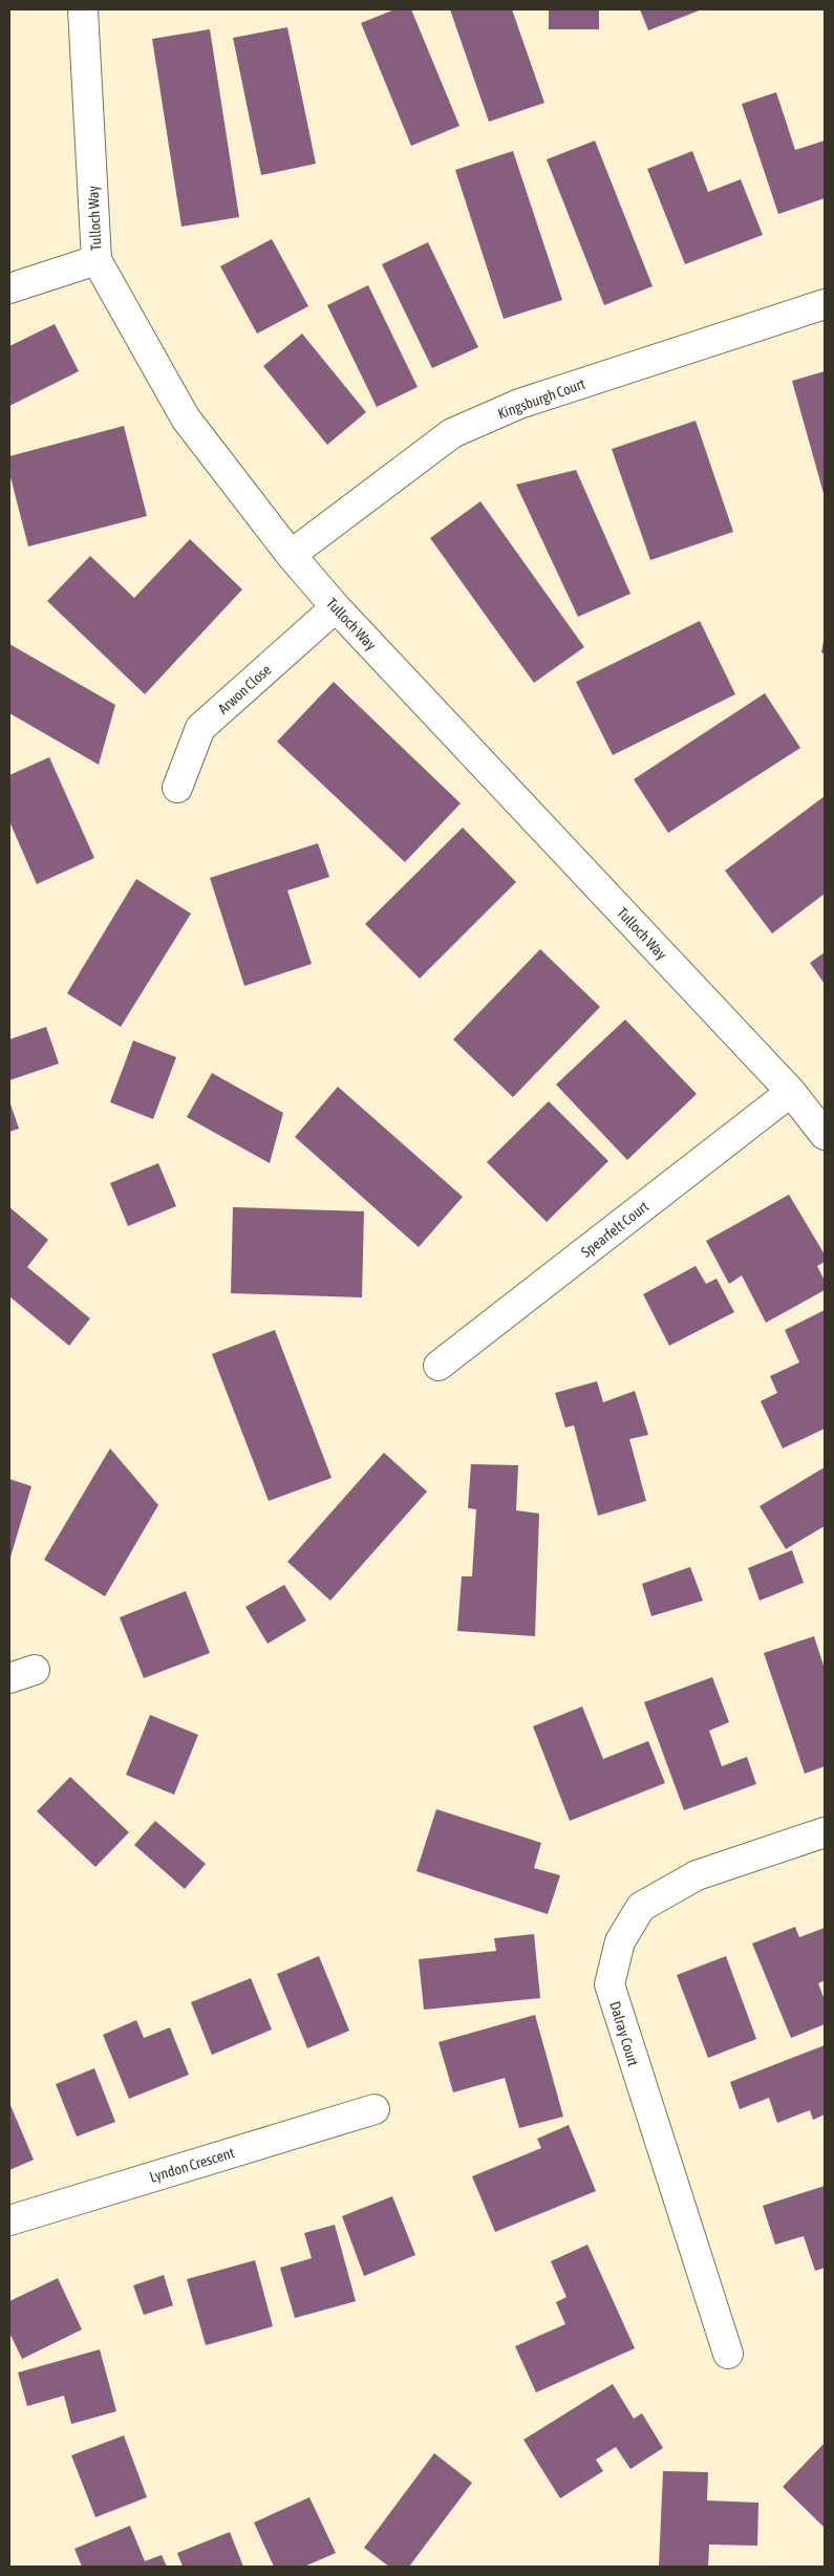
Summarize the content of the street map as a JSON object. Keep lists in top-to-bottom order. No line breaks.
{"streets":{"street":["Tulloch Way","Kingsburgh Court","Arwon Close","Spearfelt Court","Dalray Court","Lyndon Crescent"]},"crossings":[["Tulloch Way","Kingsburgh Court"],["Tulloch Way","Arwon Close"],["Tulloch Way","Spearfelt Court"]]}
